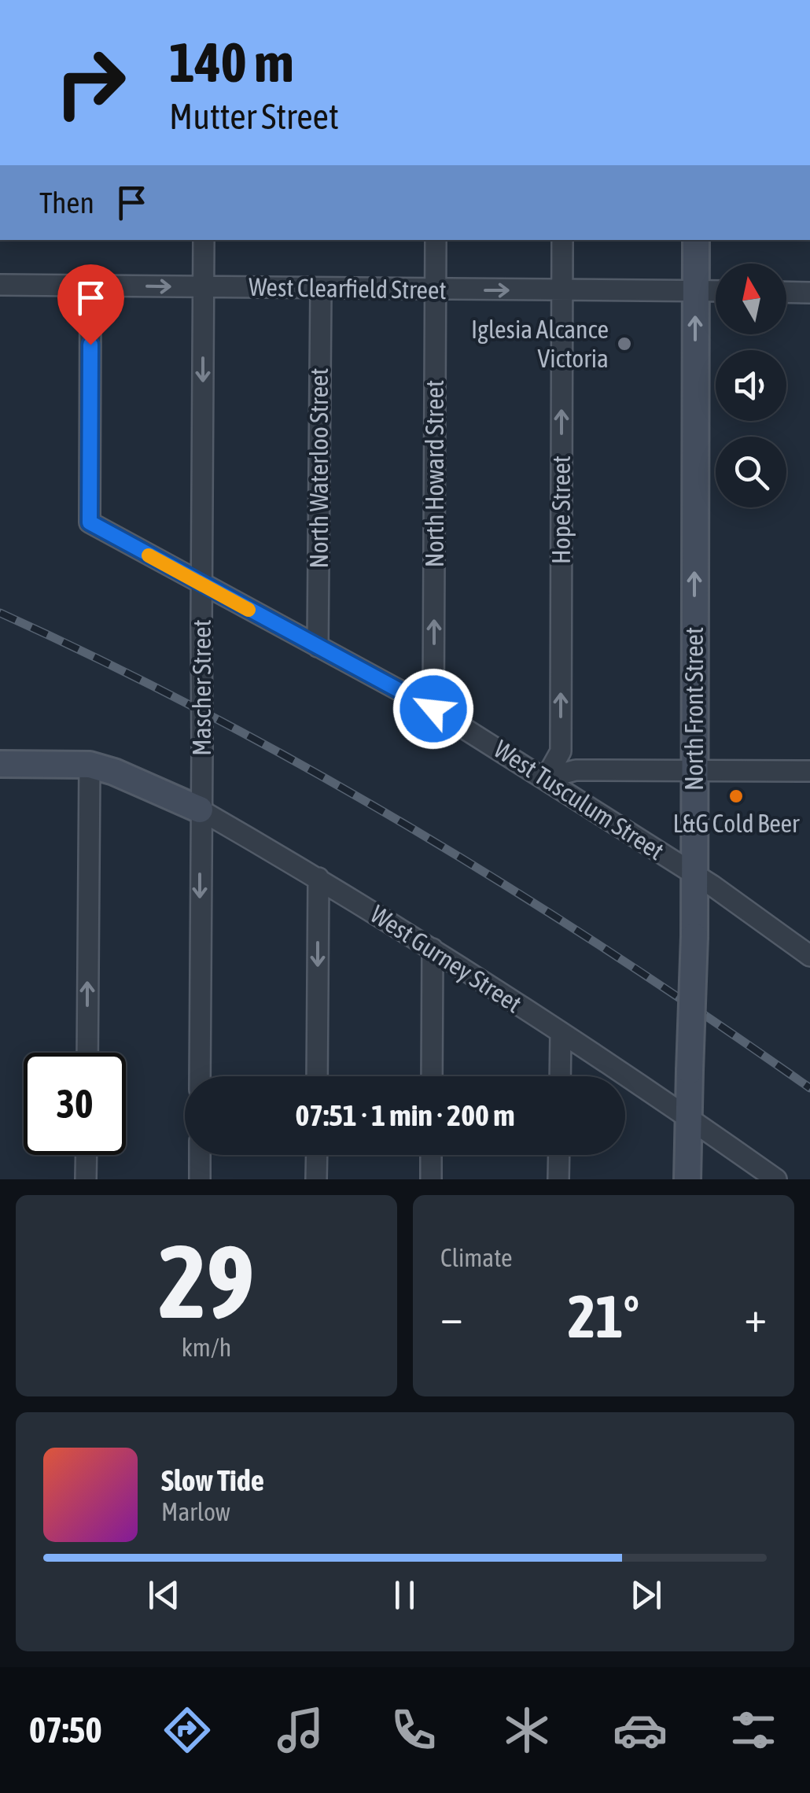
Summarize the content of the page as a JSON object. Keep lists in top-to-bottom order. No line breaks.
{"streets":{"street":["West Clearfield Street","North Waterloo Street","North Howard Street","Hope Street","Mascher Street","North Front Street","West Tusculum Street","West Gurney Street"]},"crossings":[["West Clearfield Street","North Waterloo Street"],["West Clearfield Street","North Howard Street"],["West Clearfield Street","Hope Street"],["West Clearfield Street","Mascher Street"],["West Clearfield Street","North Front Street"],["West Clearfield Street","West Tusculum Street"],["North Waterloo Street","West Tusculum Street"],["North Howard Street","West Tusculum Street"],["Hope Street","West Tusculum Street"],["Mascher Street","West Tusculum Street"],["Mascher Street","West Gurney Street"],["North Front Street","West Tusculum Street"],["North Front Street","West Gurney Street"]],"one_way":["North Howard Street","Hope Street","North Front Street"],"places":["Iglesia Alcance Victoria","L&G Cold Beer"],"north":"top","page":{"turn":["140 m","Mutter Street"],"then":"Then","limit":"30","trip":"07:51 · 1 min · 200 m","tile":[["29","km/h"],"Climate"],"heat":["−","21°","+"],"song":["Slow Tide","Marlow"],"tabs":"07:50"}}
